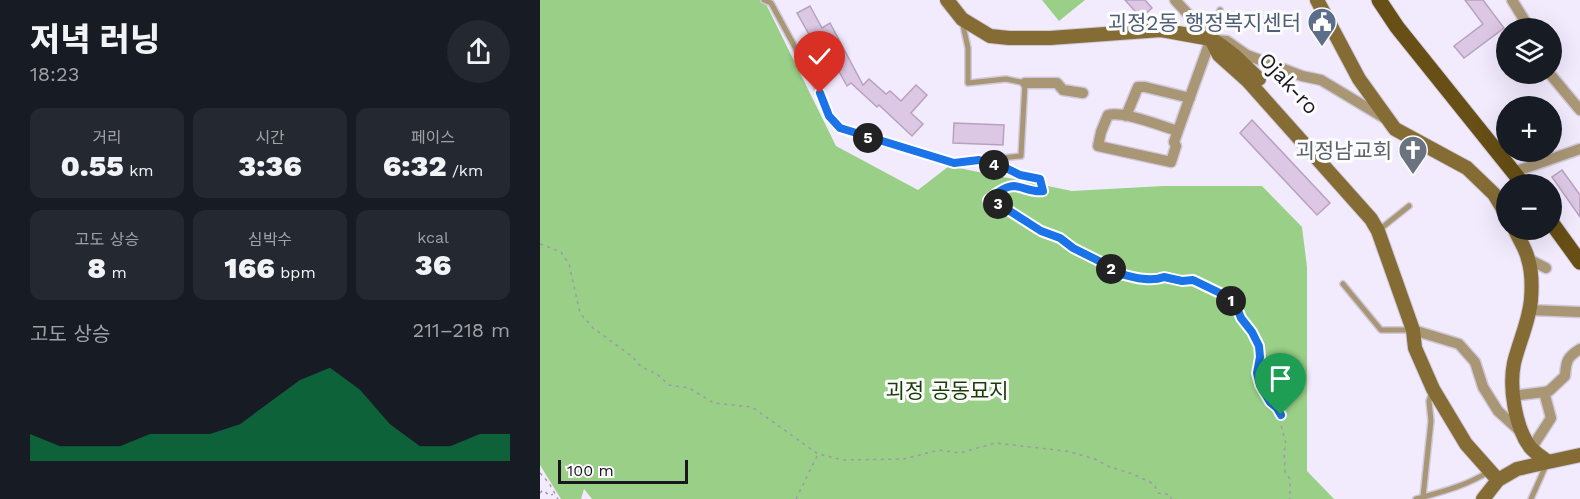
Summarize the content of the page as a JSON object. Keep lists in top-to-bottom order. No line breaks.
{"streets":{"street":["Ojak-ro"]},"parks":["괴정 공동묘지"],"places":{"public building":["괴정2동 행정복지센터"],"church":["괴정남교회"]},"scale_bar":"100 m","page":{"heading":["저녁 러닝","18:23"],"map_buttons":["+","−"],"stats":[["거리","0.55 km"],["시간","3:36"],["페이스","6:32 /km"],["고도 상승","8 m"],["심박수","166 bpm"],["kcal","36"]],"pins":["5","4","3","2","1"],"chart":["고도 상승","211–218 m"],"scale":"100 m"}}
